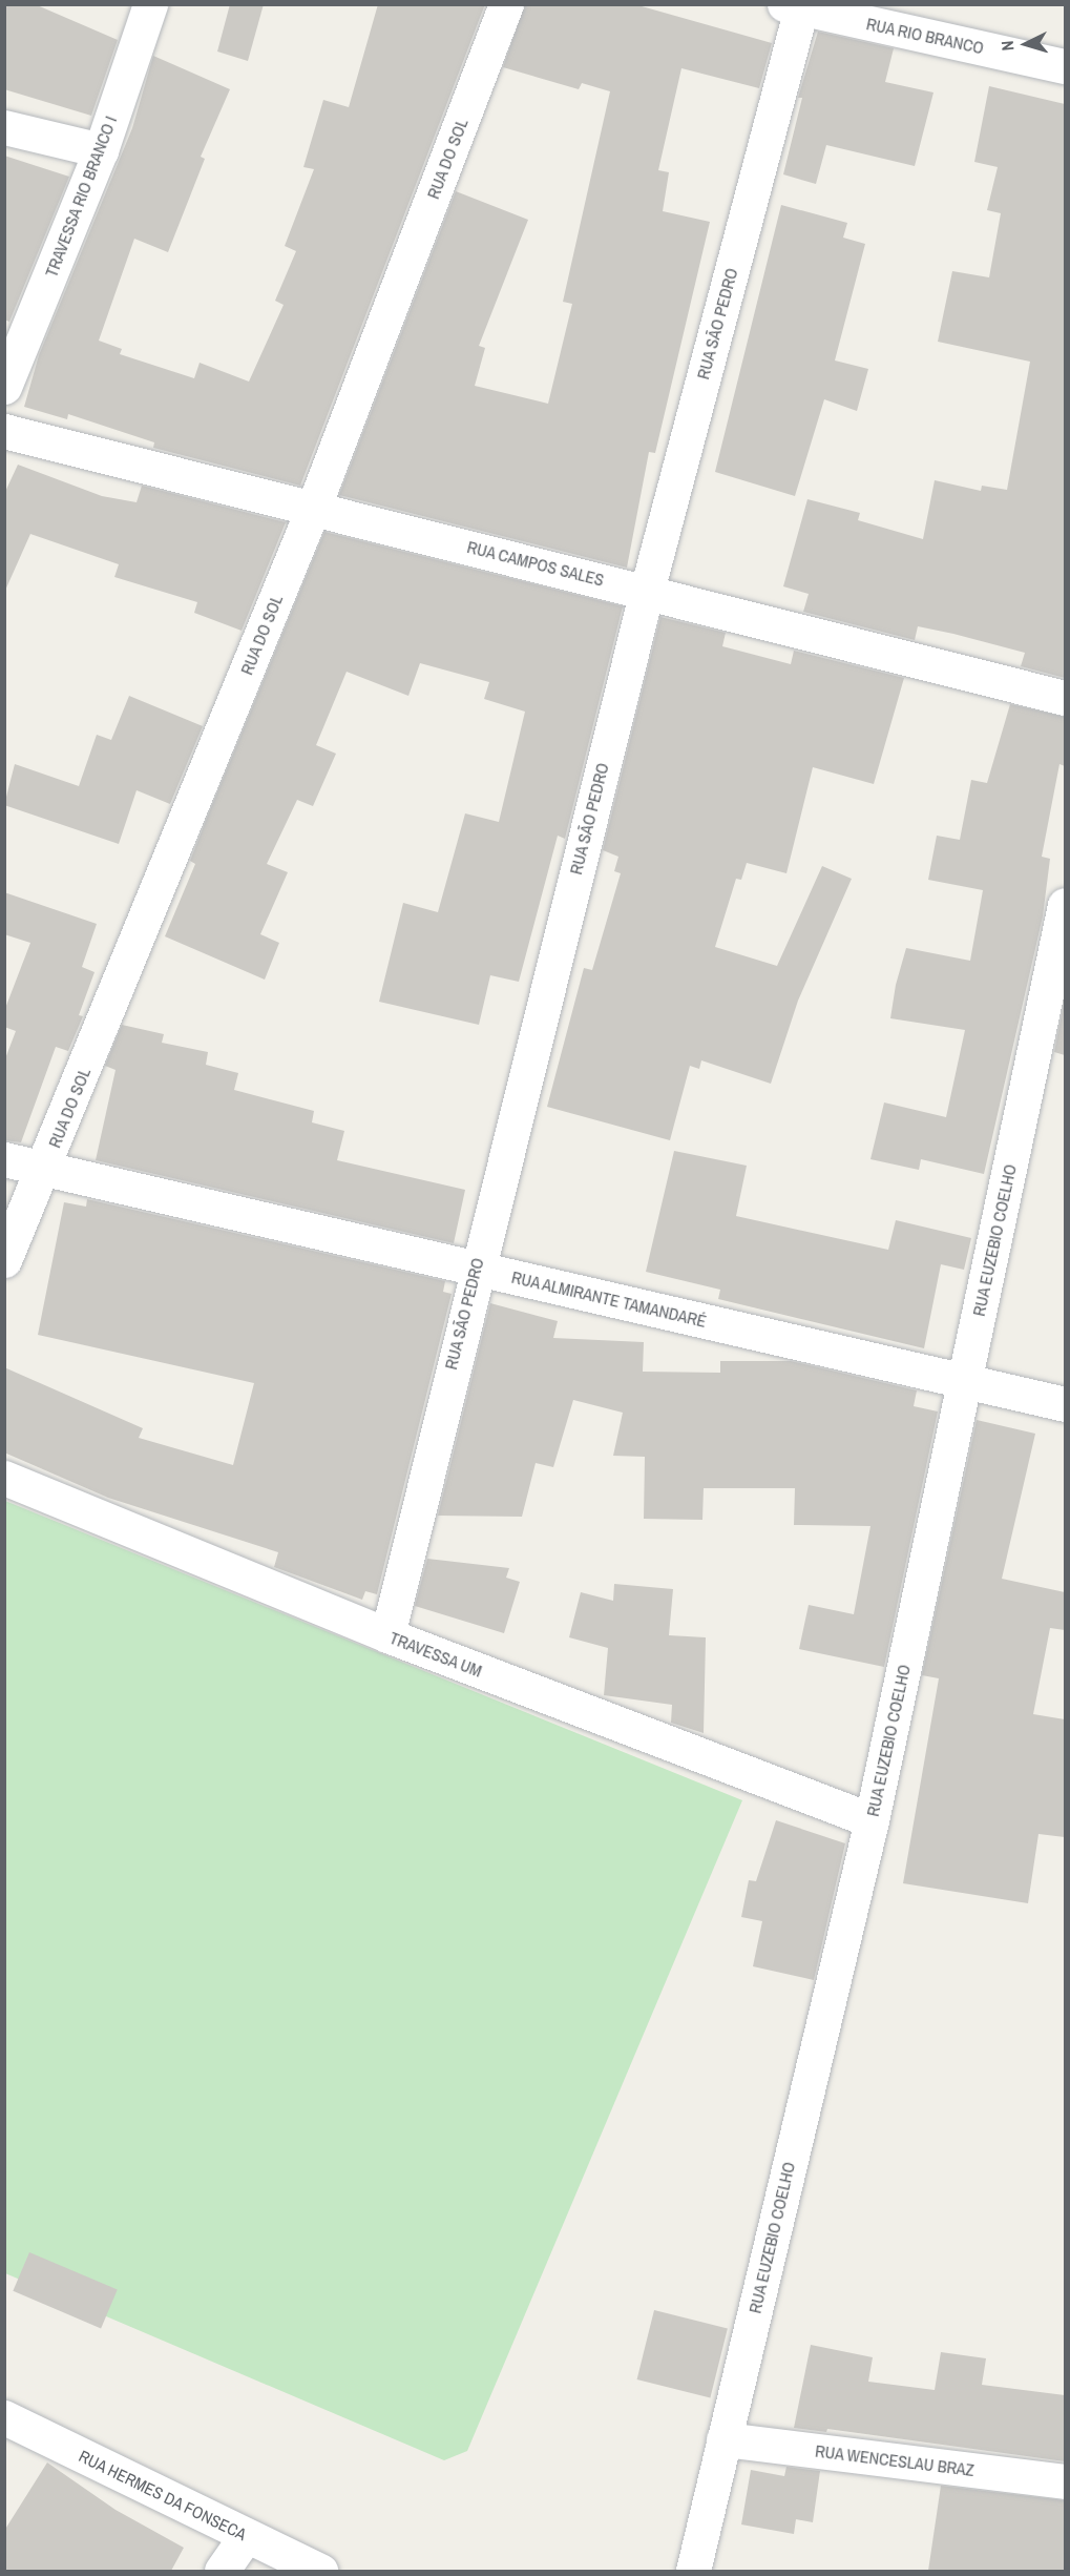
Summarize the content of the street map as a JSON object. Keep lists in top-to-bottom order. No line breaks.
{"streets":{"street":["RUA RIO BRANCO","RUA DO SOL","TRAVESSA RIO BRANCO I","RUA SÃO PEDRO","RUA CAMPOS SALES","RUA EUZEBIO COELHO","RUA ALMIRANTE TAMANDARÉ","TRAVESSA UM","RUA WENCESLAU BRAZ","RUA HERMES DA FONSECA"]},"crossings":[["RUA RIO BRANCO","RUA SÃO PEDRO"],["RUA DO SOL","RUA CAMPOS SALES"],["RUA DO SOL","RUA ALMIRANTE TAMANDARÉ"],["RUA SÃO PEDRO","RUA CAMPOS SALES"],["RUA SÃO PEDRO","RUA ALMIRANTE TAMANDARÉ"],["RUA SÃO PEDRO","TRAVESSA UM"],["RUA EUZEBIO COELHO","RUA ALMIRANTE TAMANDARÉ"],["RUA EUZEBIO COELHO","TRAVESSA UM"],["RUA EUZEBIO COELHO","RUA WENCESLAU BRAZ"]],"north":"left"}
